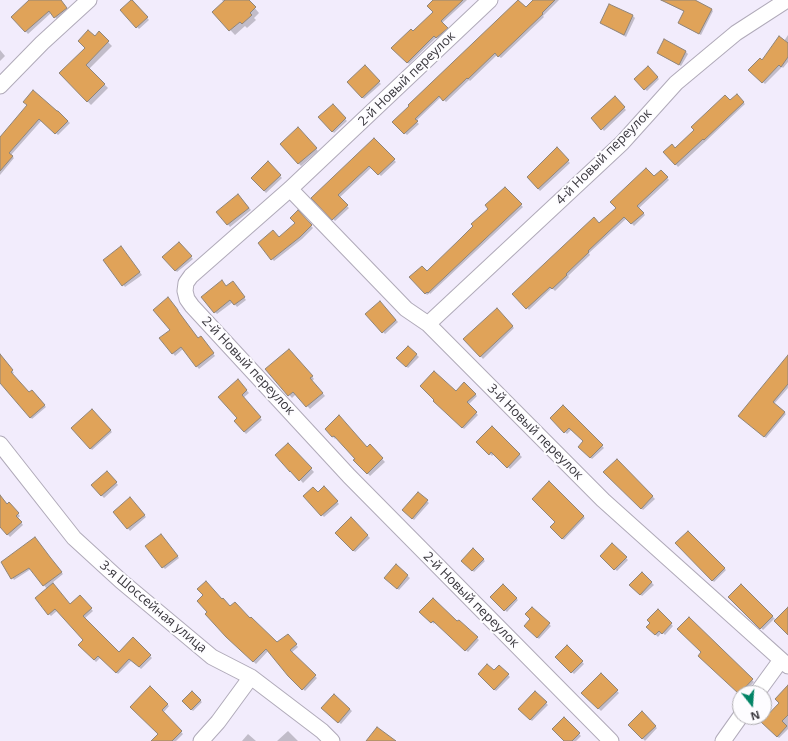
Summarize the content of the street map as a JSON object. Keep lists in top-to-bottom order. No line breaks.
{"streets":{"street":["2-й Новый переулок","4-й Новый переулок","3-й Новый переулок","3-я Шоссейная улица"]},"crossings":[["2-й Новый переулок","3-й Новый переулок"],["4-й Новый переулок","3-й Новый переулок"]],"north":"bottom"}
